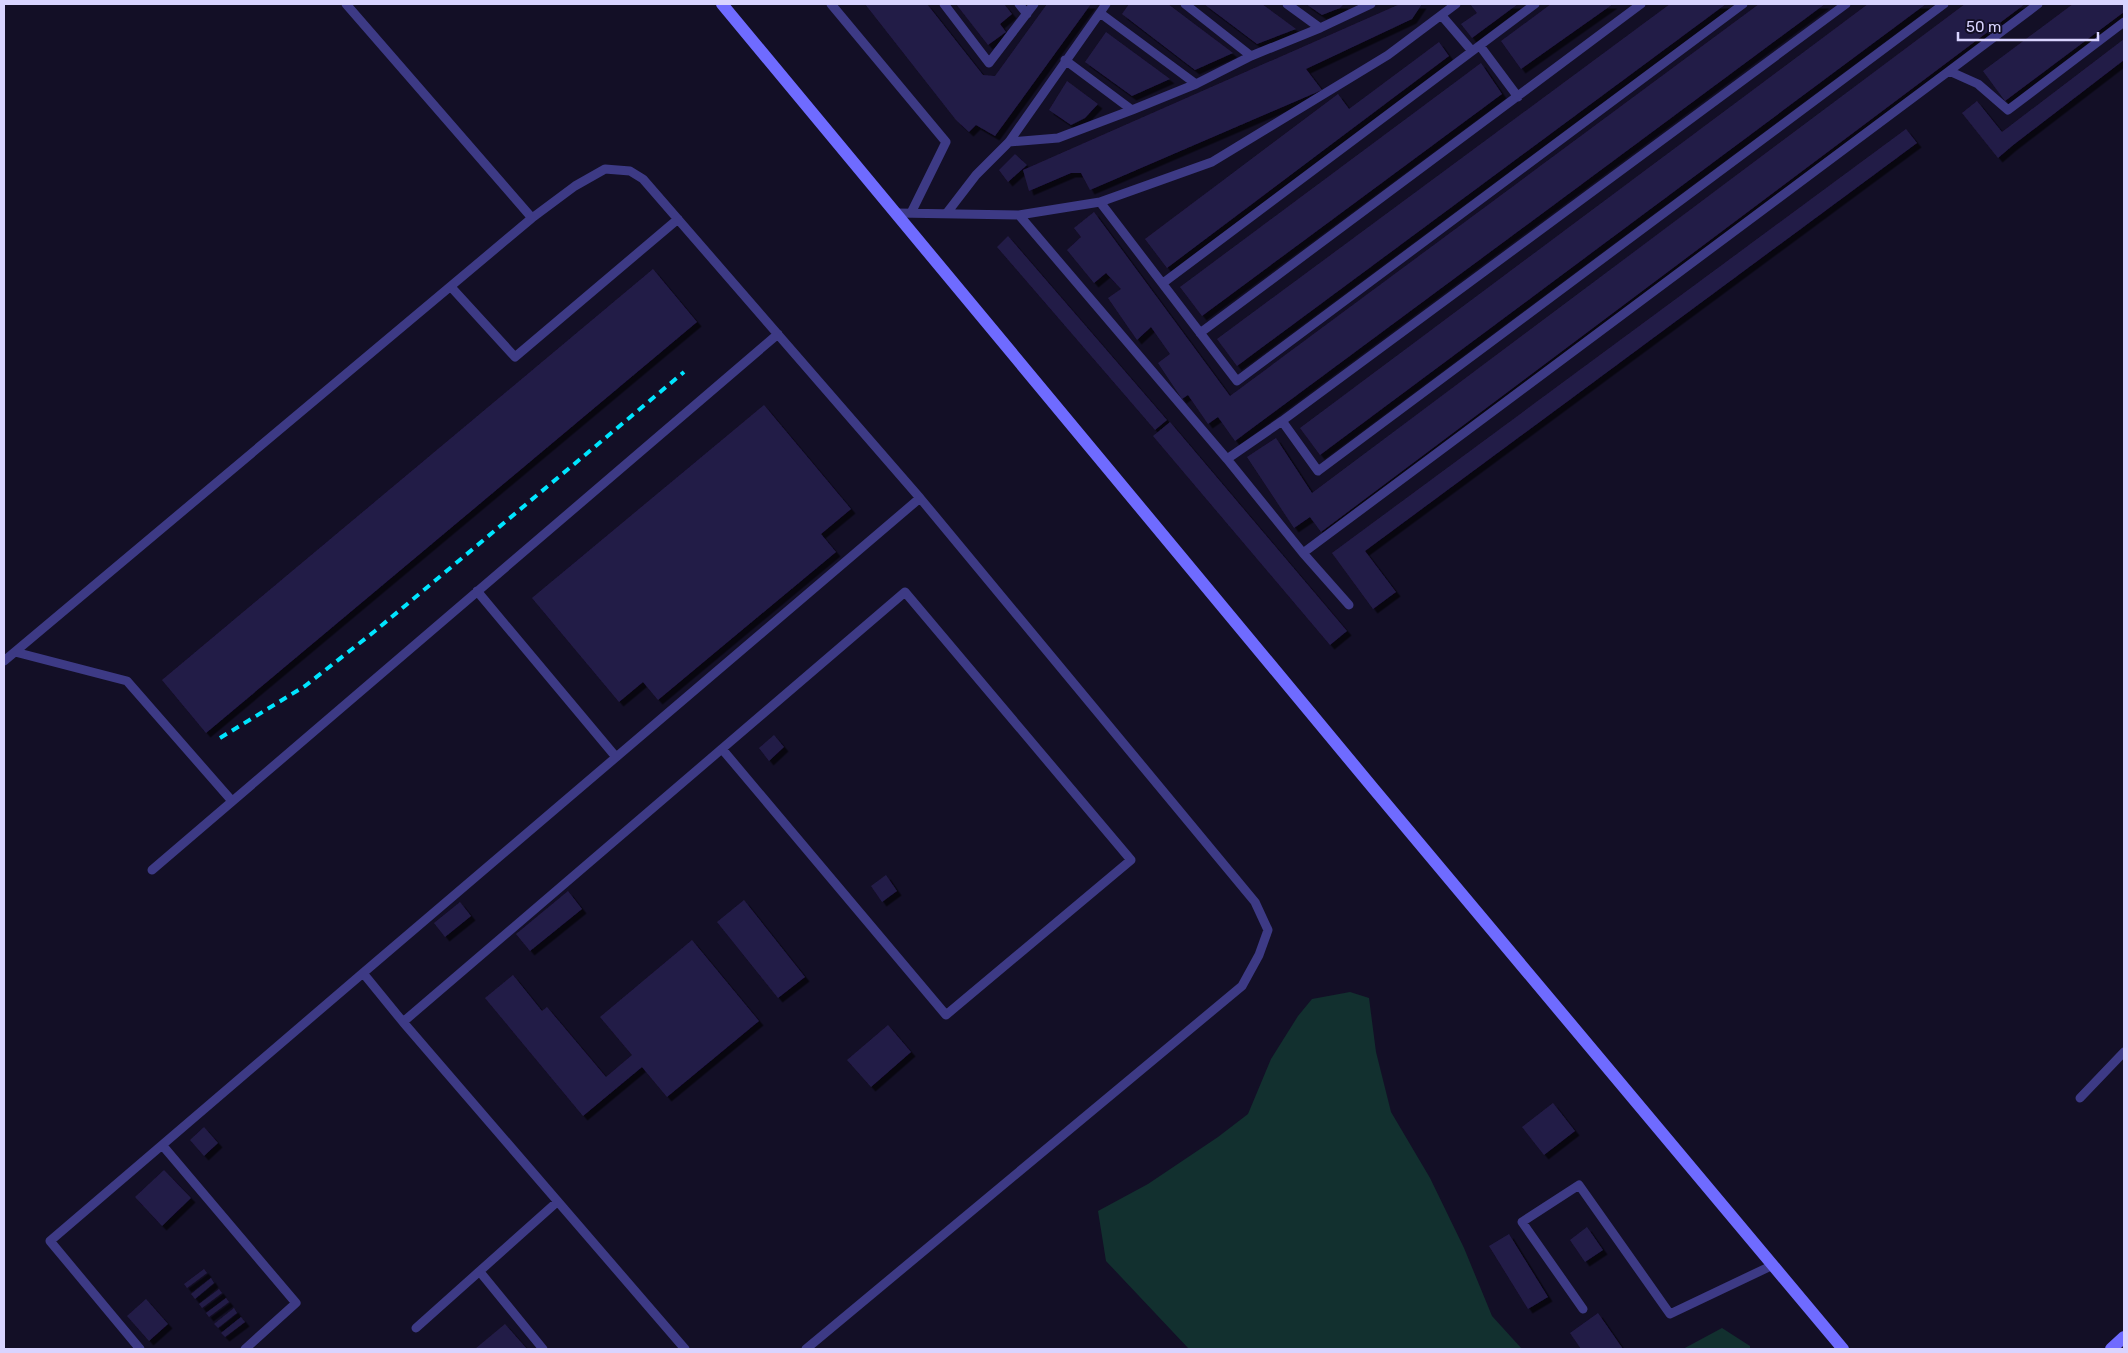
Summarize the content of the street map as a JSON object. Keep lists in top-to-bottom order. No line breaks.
{"scale_bar":"50 m"}
